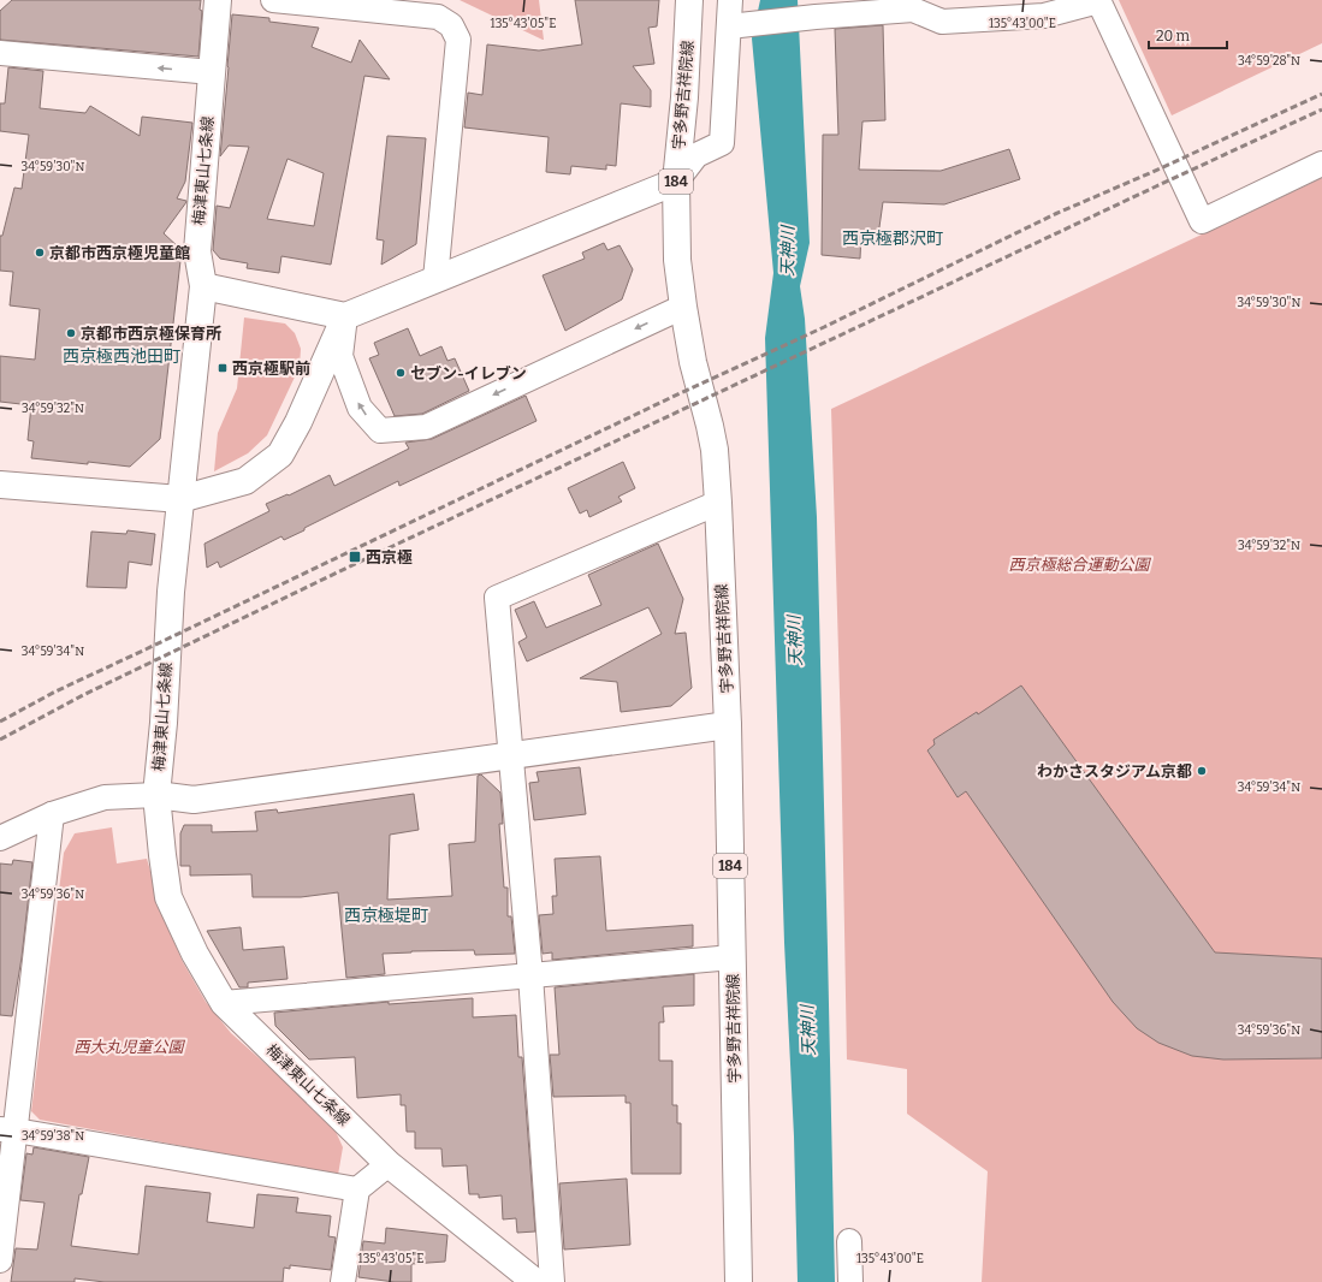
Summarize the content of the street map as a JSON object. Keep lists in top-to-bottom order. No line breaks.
{"streets":{"main road":["宇多野吉祥院線","梅津東山七条線","184"]},"districts":["西京極郡沢町","西京極西池田町","西京極堤町"],"water":["天神川"],"parks":["西京極総合運動公園","西大丸児童公園"],"places":{"other":["京都市西京極児童館","京都市西京極保育所","セブン-イレブン","わかさスタジアム京都"],"transit":["西京極駅前","西京極"]},"scale_bar":"20 m","coordinates":["135°43'05\"E","135°43'00\"E","34°59'28\"N","34°59'30\"N","34°59'32\"N","34°59'34\"N","34°59'36\"N","34°59'38\"N"]}
